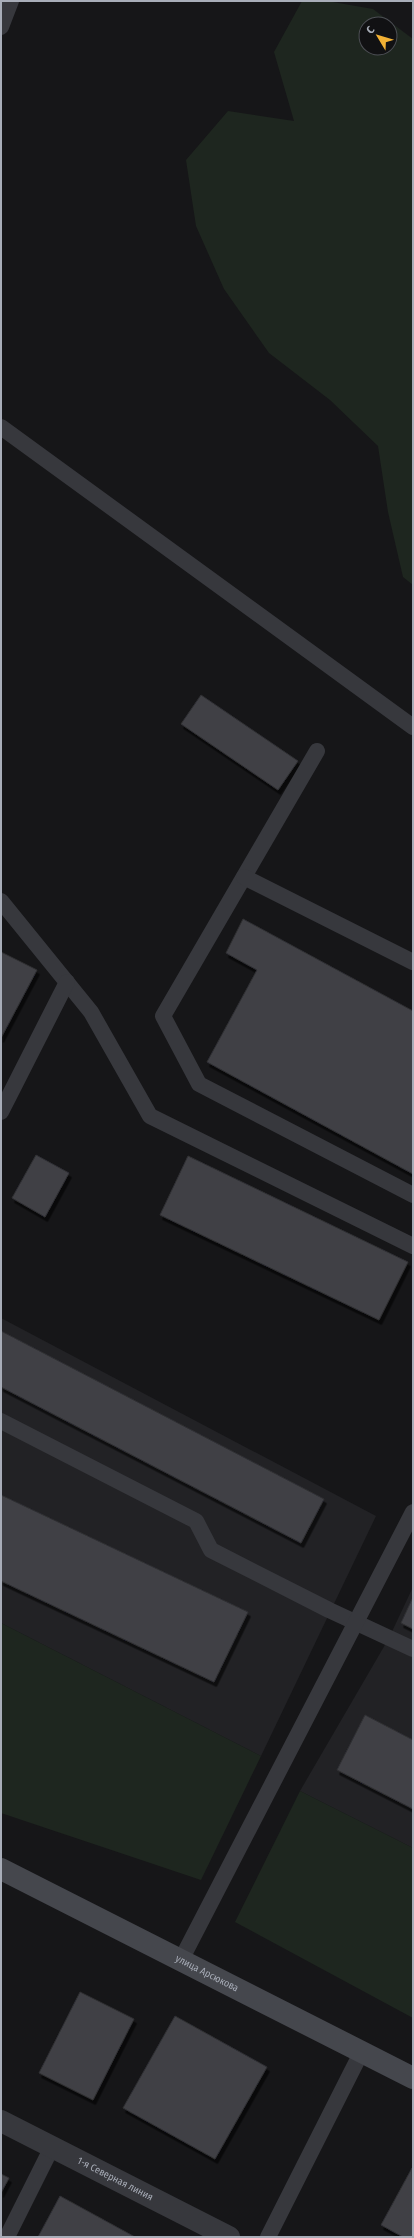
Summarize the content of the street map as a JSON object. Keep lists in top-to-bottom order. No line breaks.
{"streets":{"street":["улица Арсюкова","1-я Северная линия"]},"north":"top left"}
